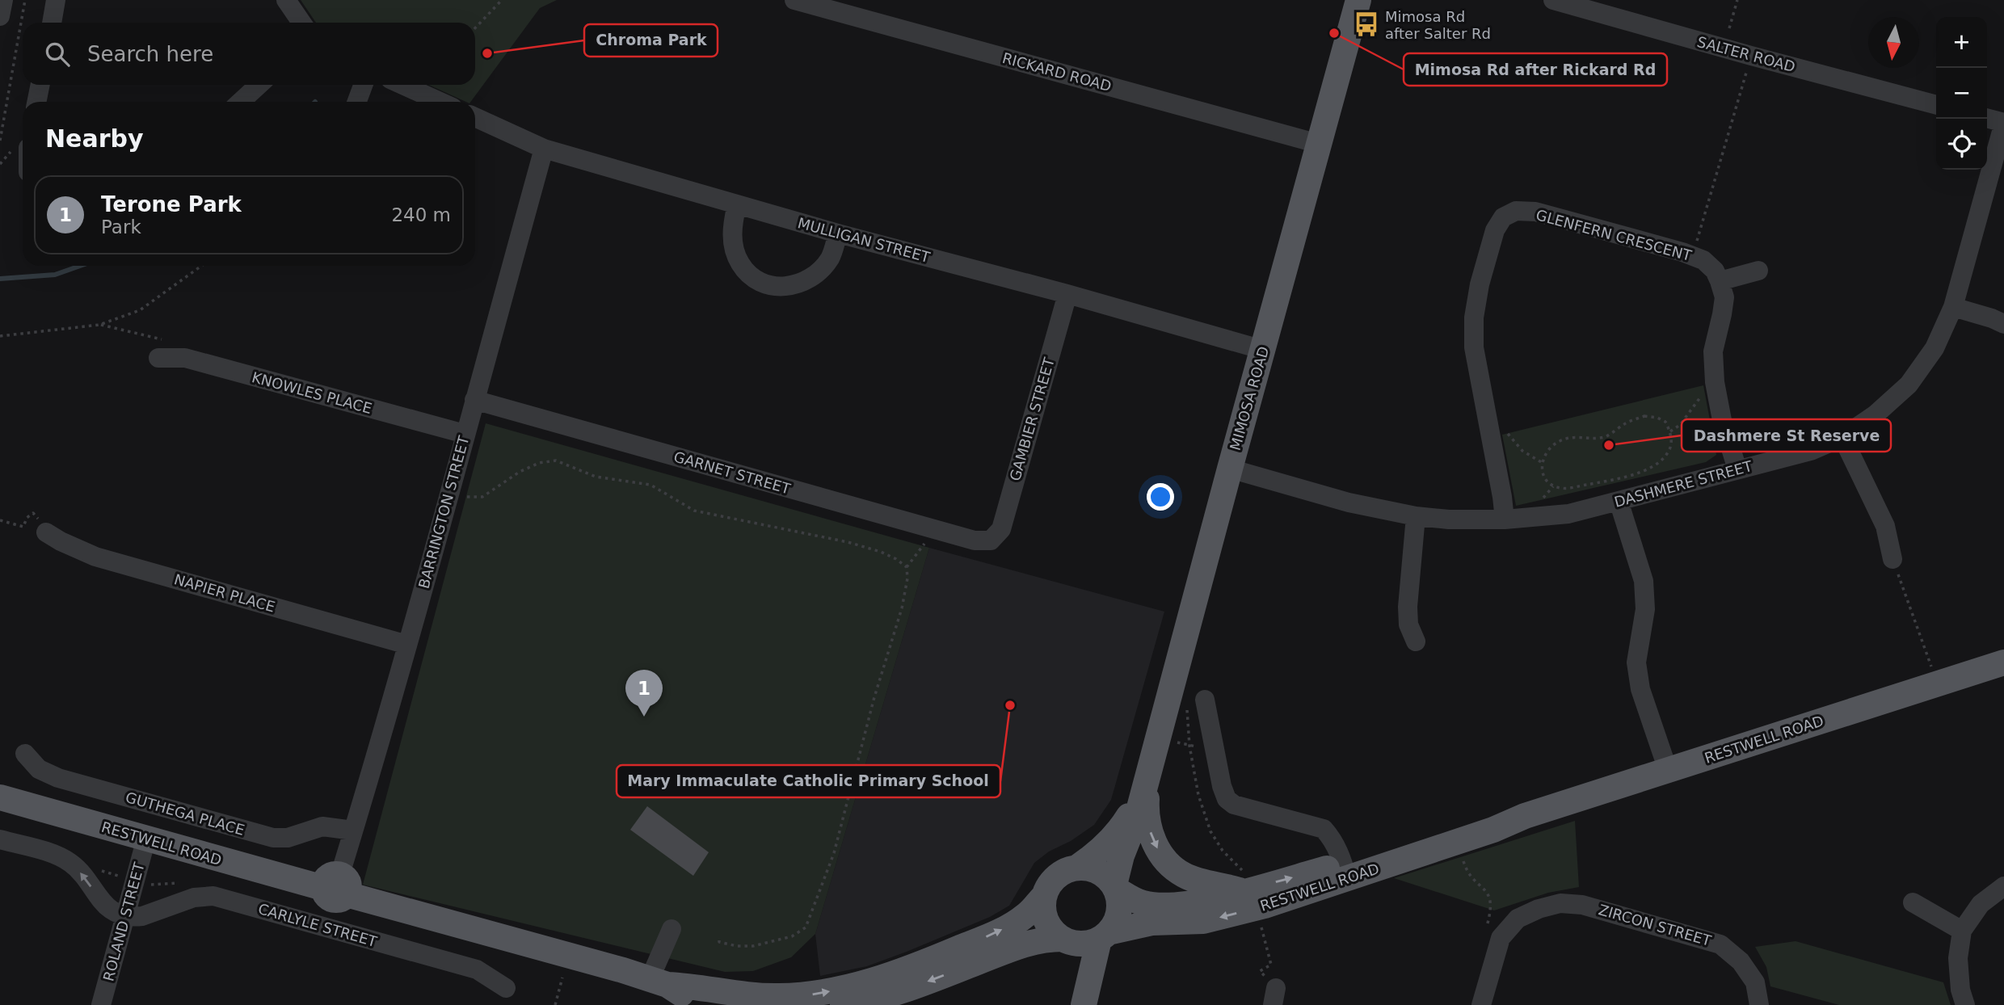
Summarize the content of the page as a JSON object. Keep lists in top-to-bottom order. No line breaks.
{"streets":{"main road":["MIMOSA ROAD","RESTWELL ROAD"],"street":["SALTER ROAD","RICKARD ROAD","GLENFERN CRESCENT","MULLIGAN STREET","KNOWLES PLACE","GAMBIER STREET","GARNET STREET","DASHMERE STREET","BARRINGTON STREET","NAPIER PLACE","GUTHEGA PLACE","ROLAND STREET","CARLYLE STREET","ZIRCON STREET"]},"crossings":[["RICKARD ROAD","MIMOSA ROAD"],["GLENFERN CRESCENT","DASHMERE STREET"],["MULLIGAN STREET","MIMOSA ROAD"],["MULLIGAN STREET","GAMBIER STREET"],["MULLIGAN STREET","BARRINGTON STREET"],["KNOWLES PLACE","BARRINGTON STREET"],["MIMOSA ROAD","DASHMERE STREET"],["MIMOSA ROAD","RESTWELL ROAD"],["GAMBIER STREET","GARNET STREET"],["GARNET STREET","BARRINGTON STREET"],["BARRINGTON STREET","NAPIER PLACE"],["BARRINGTON STREET","RESTWELL ROAD"],["BARRINGTON STREET","GUTHEGA PLACE"],["RESTWELL ROAD","ROLAND STREET"],["ROLAND STREET","CARLYLE STREET"]],"places":{"bus stop":["Mimosa Rd after Salter Rd"],"other":["Mimosa Rd after Rickard Rd","Chroma Park","Dashmere St Reserve","Mary Immaculate Catholic Primary School"]},"north":"bottom","page":{"map_buttons":["+","−"],"search":"Search here","heading":"Nearby","list":[{"mark":"1","name":"Terone Park","note":"Park","value":"240 m"}],"pins":"1"}}
